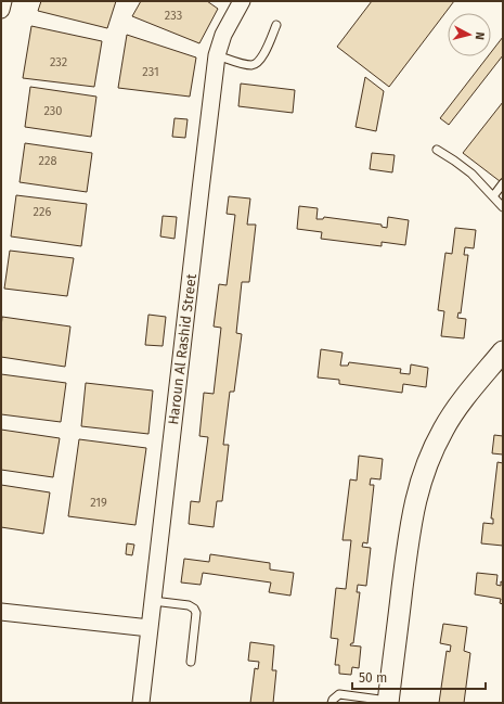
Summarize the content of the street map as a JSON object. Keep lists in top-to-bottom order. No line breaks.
{"streets":{"street":["Haroun Al Rashid Street"]},"house_numbers":["233","232","231","230","228","226","219"],"scale_bar":"50 m","north":"right"}
